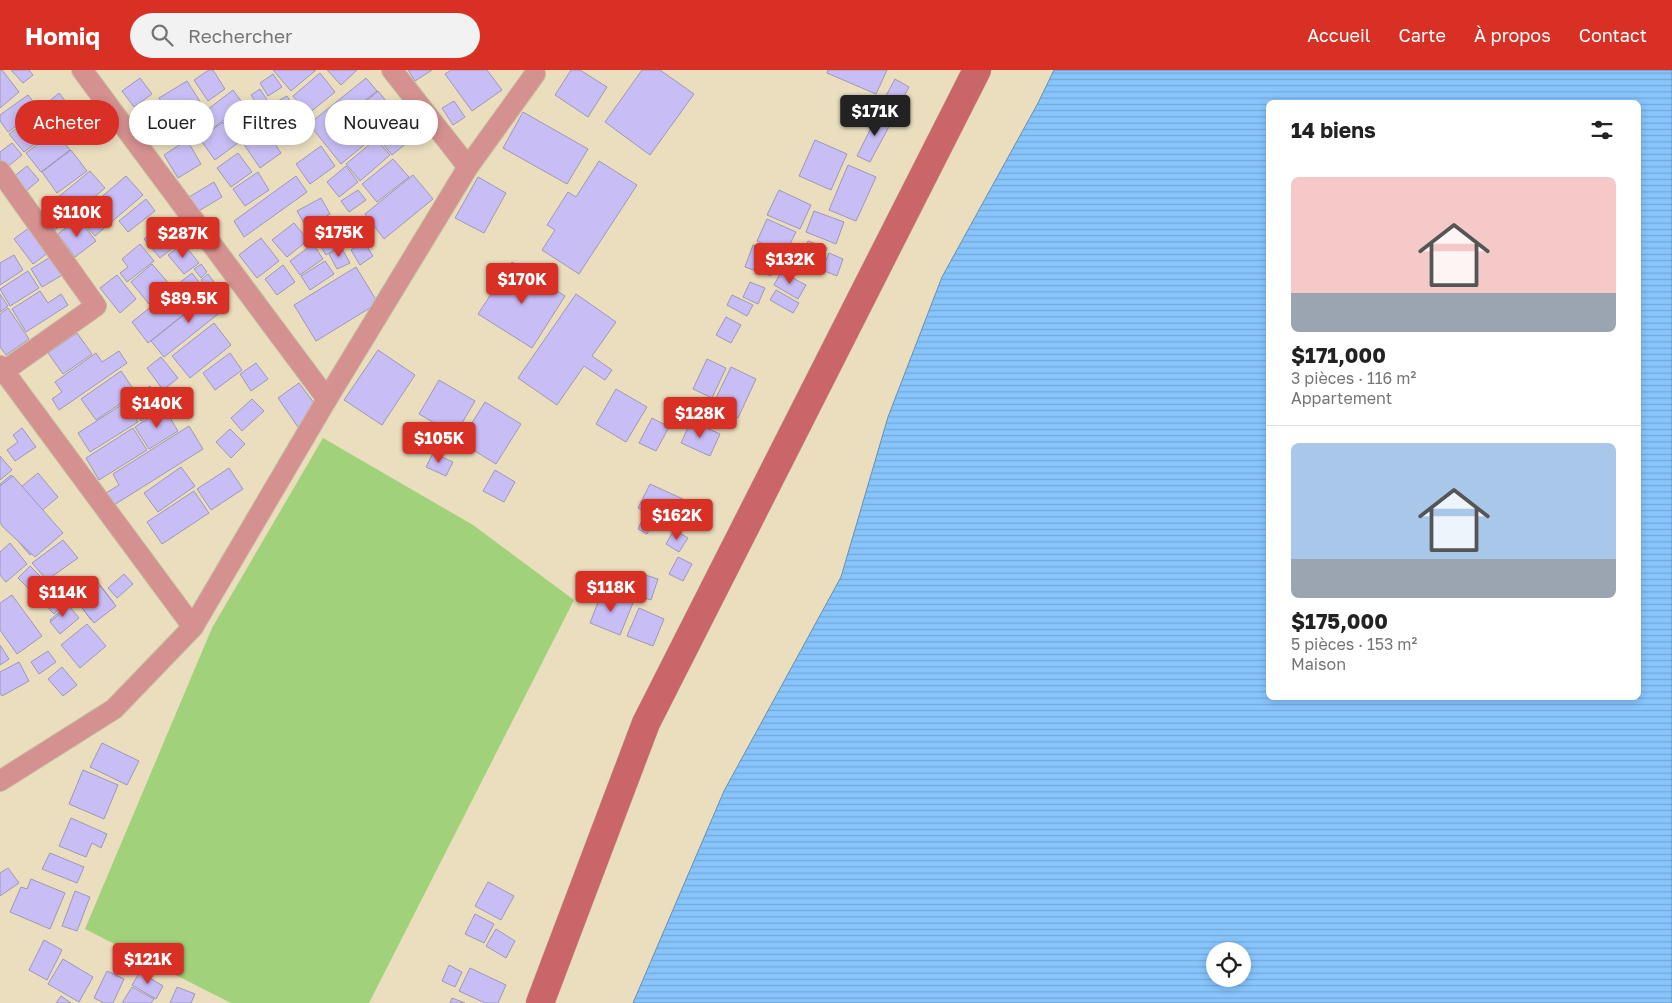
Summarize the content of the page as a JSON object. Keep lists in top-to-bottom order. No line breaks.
{"page":{"header":"Homiq","search":"Rechercher","nav":["Accueil","Carte","À propos","Contact"],"price":["$171K","$110K","$175K","$287K","$132K","$170K","$89.5K","$140K","$128K","$105K","$162K","$118K","$114K","$121K"],"chip":["Acheter","Louer","Filtres","Nouveau"],"heading":"14 biens","list":[{"name":"$171,000","note":"3 pièces · 116 m² · Appartement"},{"name":"$175,000","note":"5 pièces · 153 m² · Maison"}]}}
